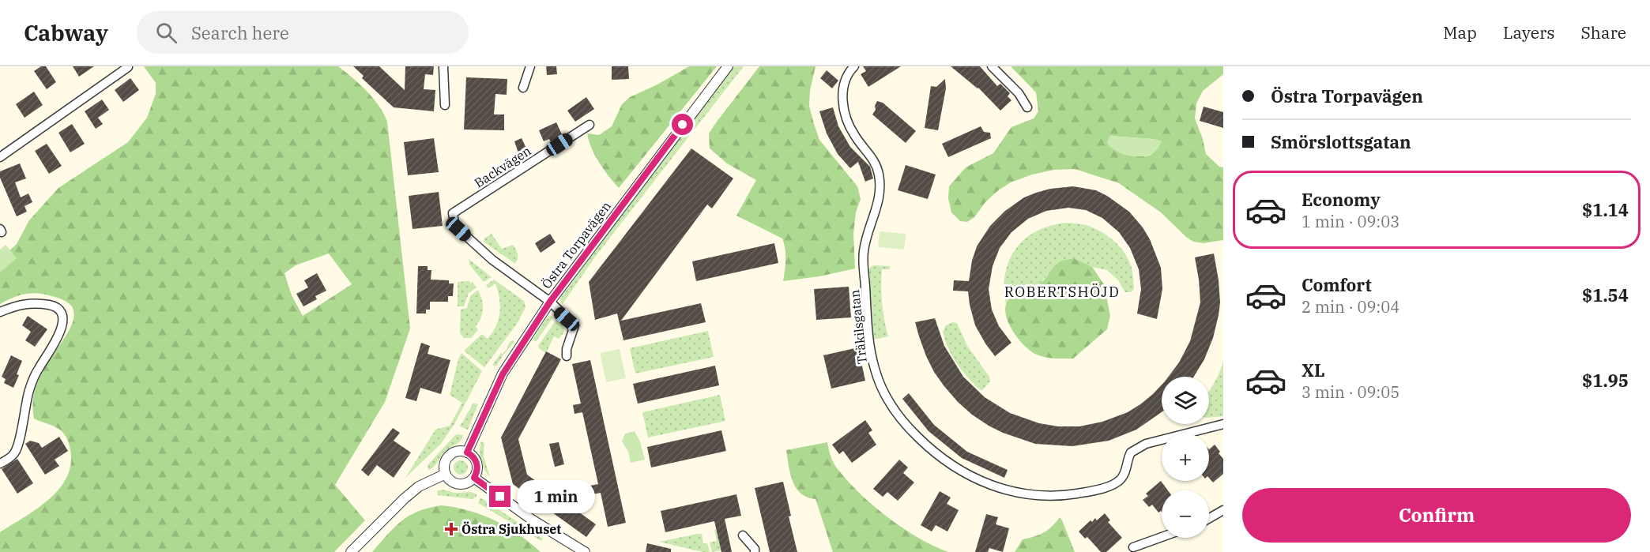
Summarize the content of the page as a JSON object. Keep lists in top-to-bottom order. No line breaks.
{"streets":{"street":["Backvägen","Östra Torpavägen","Träkilsgatan"]},"crossings":[["Backvägen","Östra Torpavägen"]],"districts":["ROBERTSHÖJD"],"places":{"health":["Östra Sjukhuset"]},"page":{"header":"Cabway","search":"Search here","nav":["Map","Layers","Share"],"banner":["Östra Torpavägen","Smörslottsgatan"],"list":[{"name":"Economy","note":"1 min · 09:03","value":"$1.14"},{"name":"Comfort","note":"2 min · 09:04","value":"$1.54"},{"name":"XL","note":"3 min · 09:05","value":"$1.95"}],"map_buttons":["+","−"],"buttons":"Confirm","bubble":"1 min"}}
